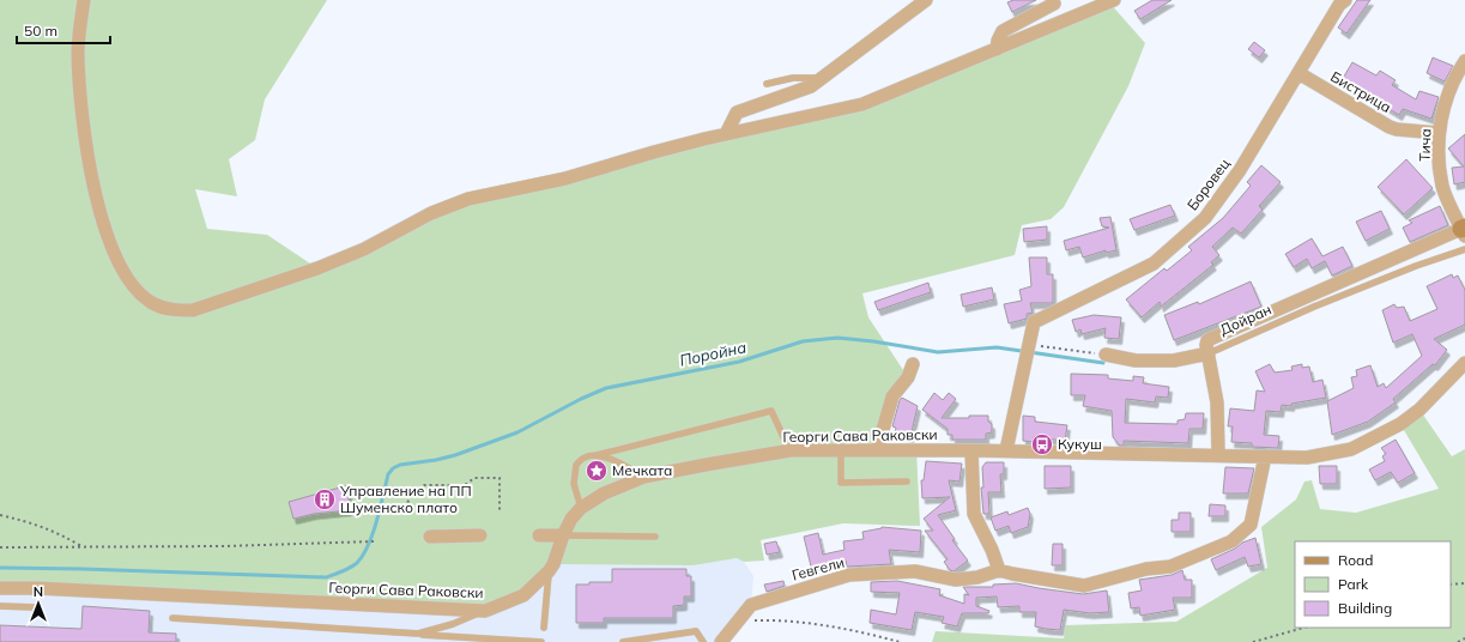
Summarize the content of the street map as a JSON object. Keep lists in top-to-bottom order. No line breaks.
{"streets":{"street":["Бистрица","Тича","Боровец","Дойран","Георги Сава Раковски","Гевгели"]},"crossings":[["Бистрица","Тича"],["Бистрица","Боровец"],["Тича","Дойран"]],"water":["Поройна"],"places":{"bus stop":["Кукуш"],"place":["Мечката"],"building":["Управление на ПП Шуменско плато"]},"legend":["Road","Park","Building"],"scale_bar":"50 m","north":"top"}
